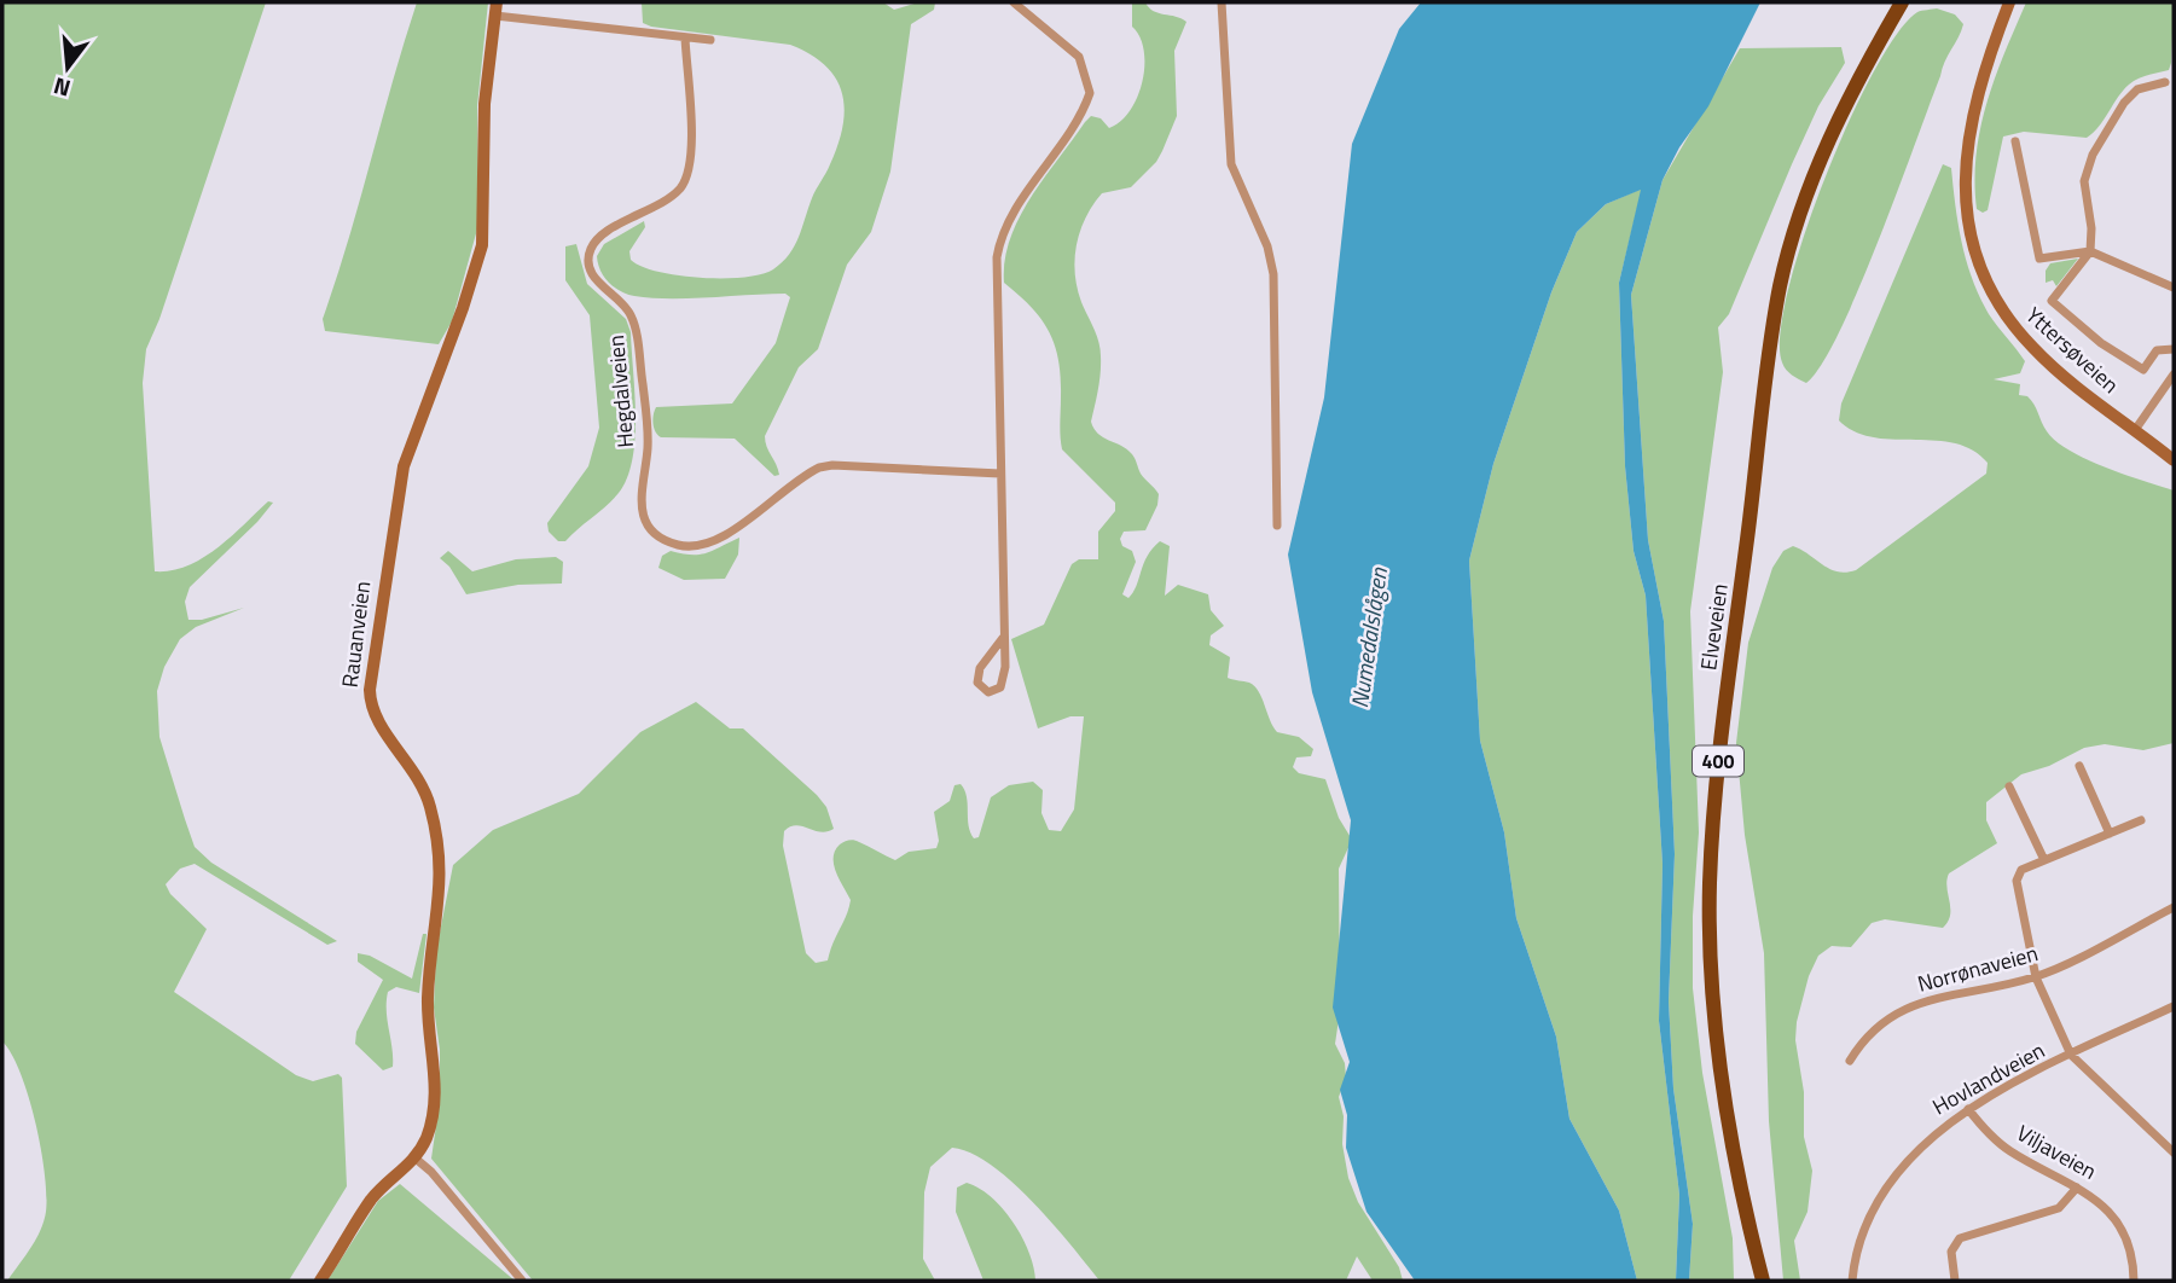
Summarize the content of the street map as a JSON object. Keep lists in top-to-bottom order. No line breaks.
{"streets":{"highway":["Elveveien","400"],"main road":["Yttersøveien","Rauanveien"],"street":["Hegdalveien","Norrønaveien","Hovlandveien","Viljaveien"]},"crossings":[["Hovlandveien","Viljaveien"]],"water":["Numedalslågen"],"north":"bottom"}
